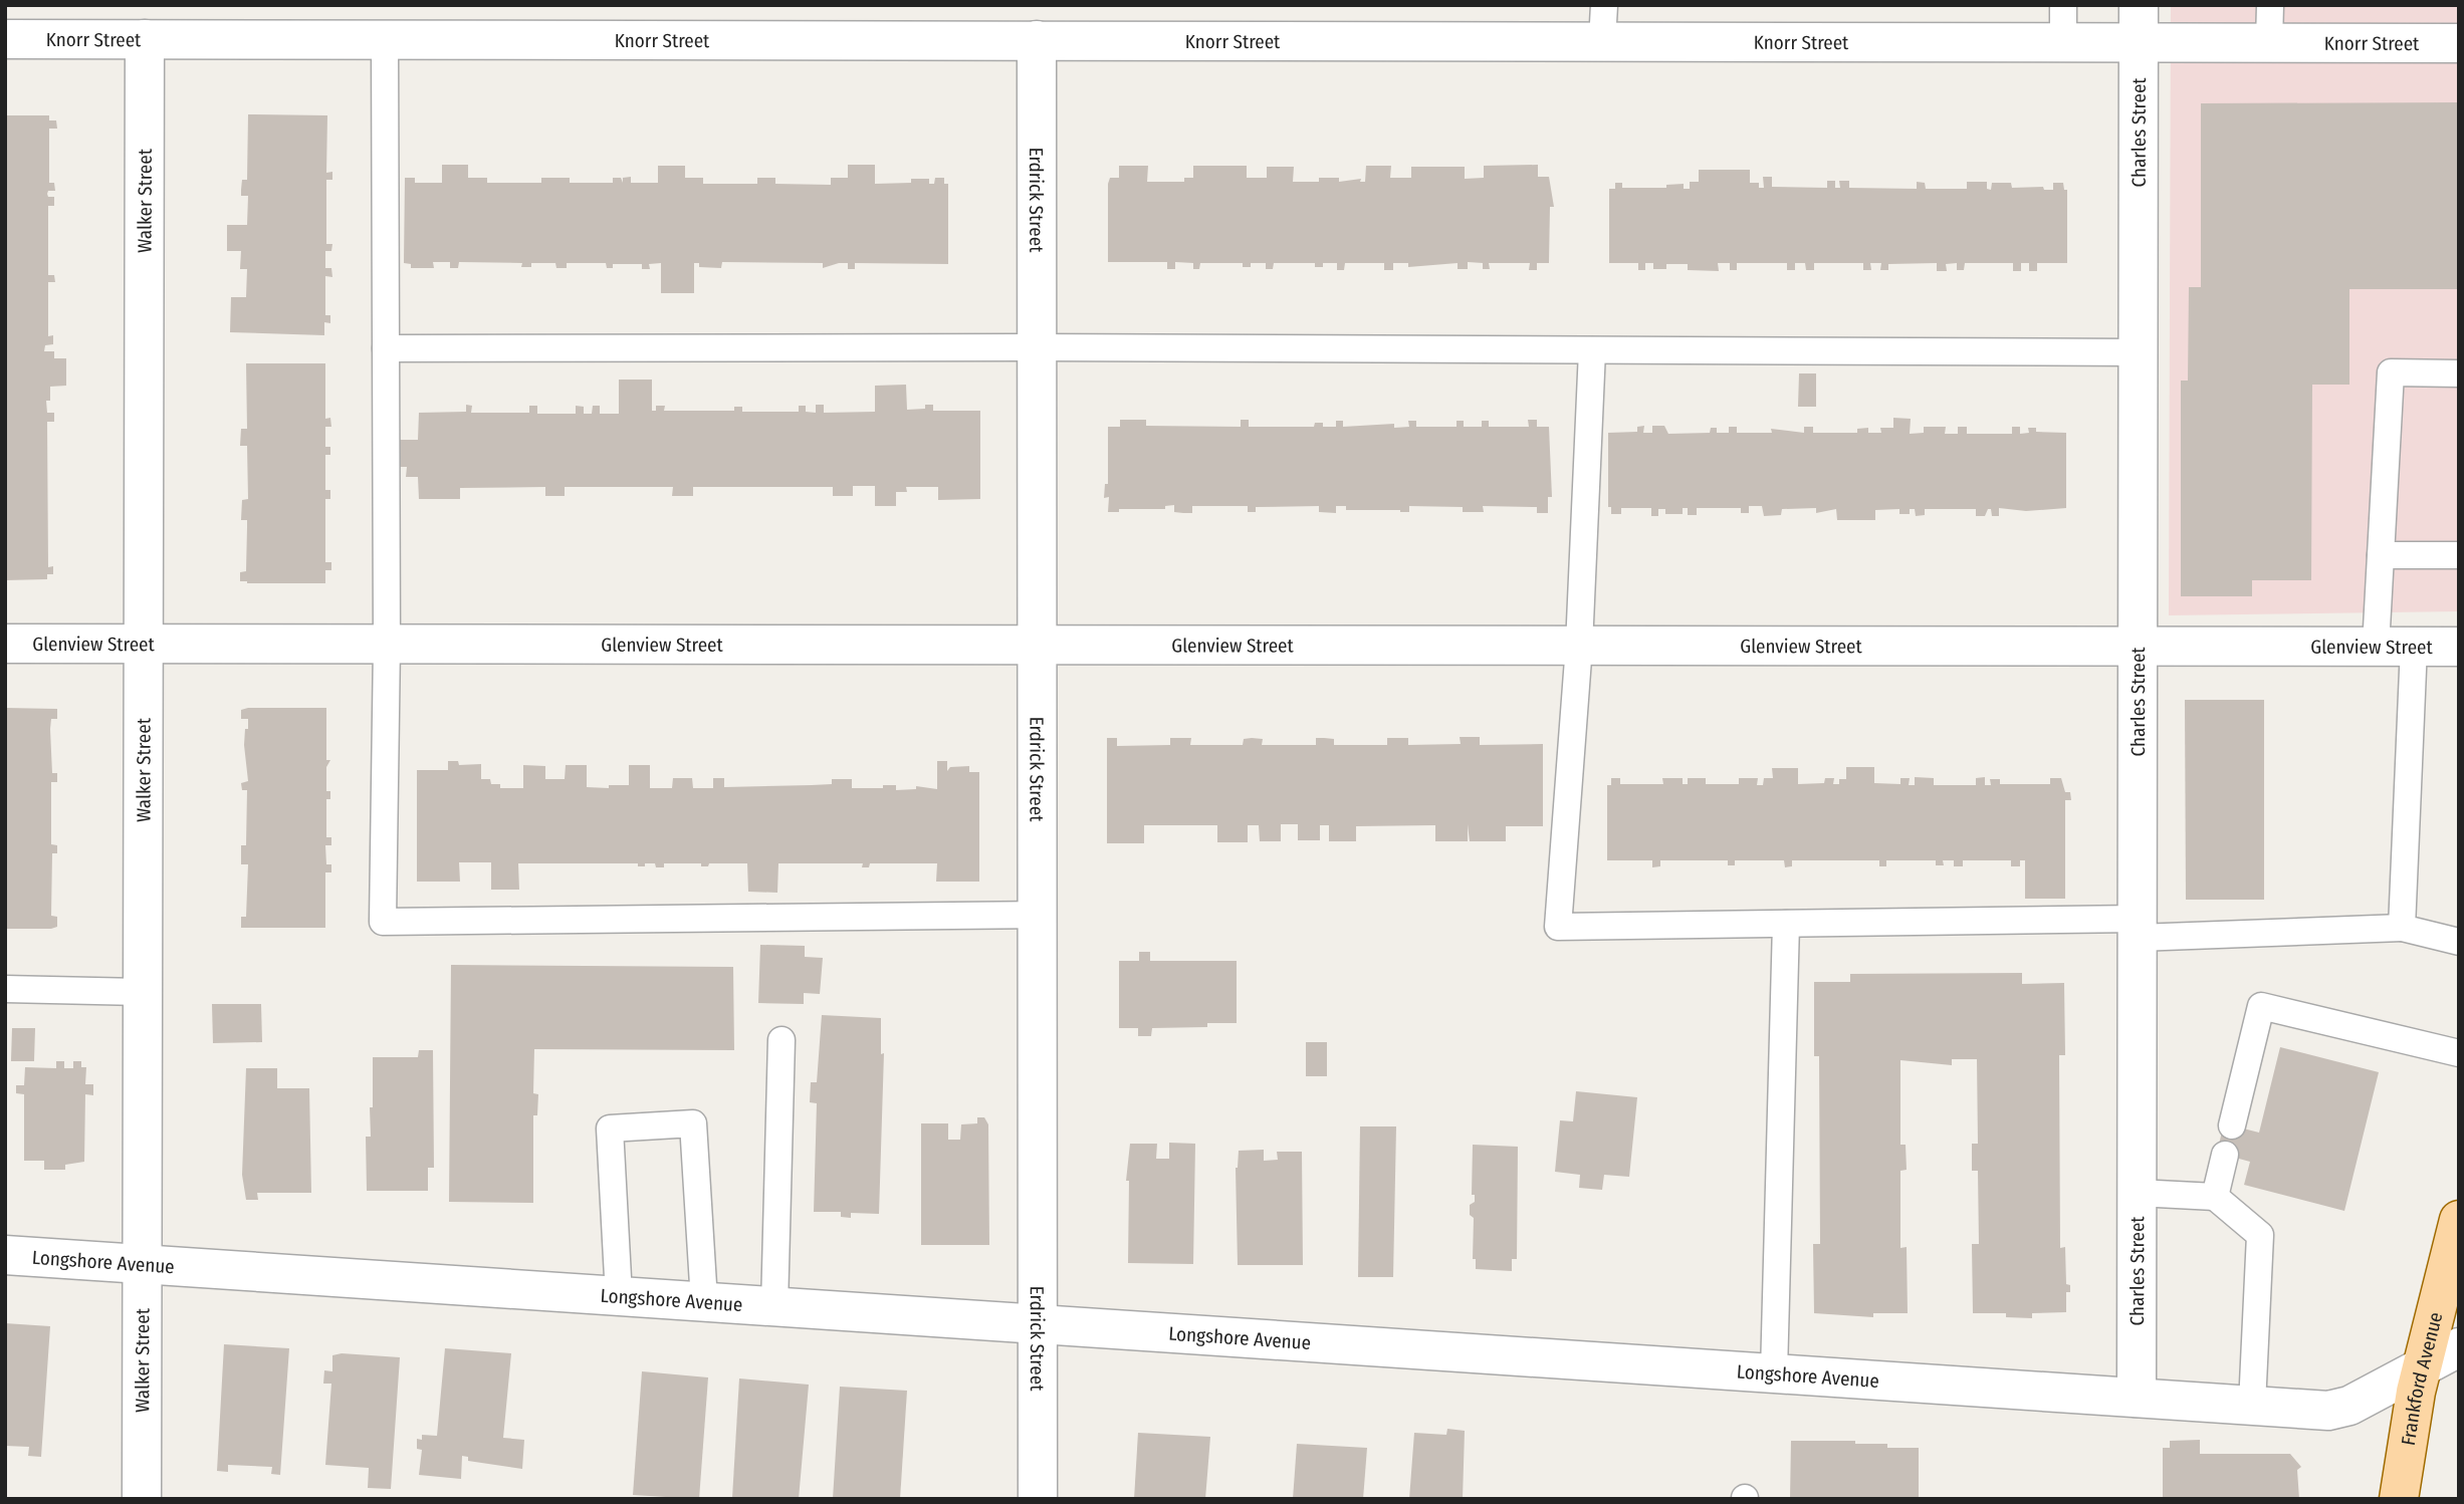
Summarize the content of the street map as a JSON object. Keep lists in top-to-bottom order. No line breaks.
{"streets":{"main road":["Frankford Avenue"],"street":["Knorr Street","Charles Street","Walker Street","Erdrick Street","Glenview Street","Longshore Avenue"]},"crossings":[["Knorr Street","Charles Street"],["Knorr Street","Walker Street"],["Knorr Street","Erdrick Street"],["Charles Street","Glenview Street"],["Charles Street","Longshore Avenue"],["Walker Street","Glenview Street"],["Walker Street","Longshore Avenue"],["Erdrick Street","Glenview Street"],["Erdrick Street","Longshore Avenue"],["Longshore Avenue","Frankford Avenue"]]}
